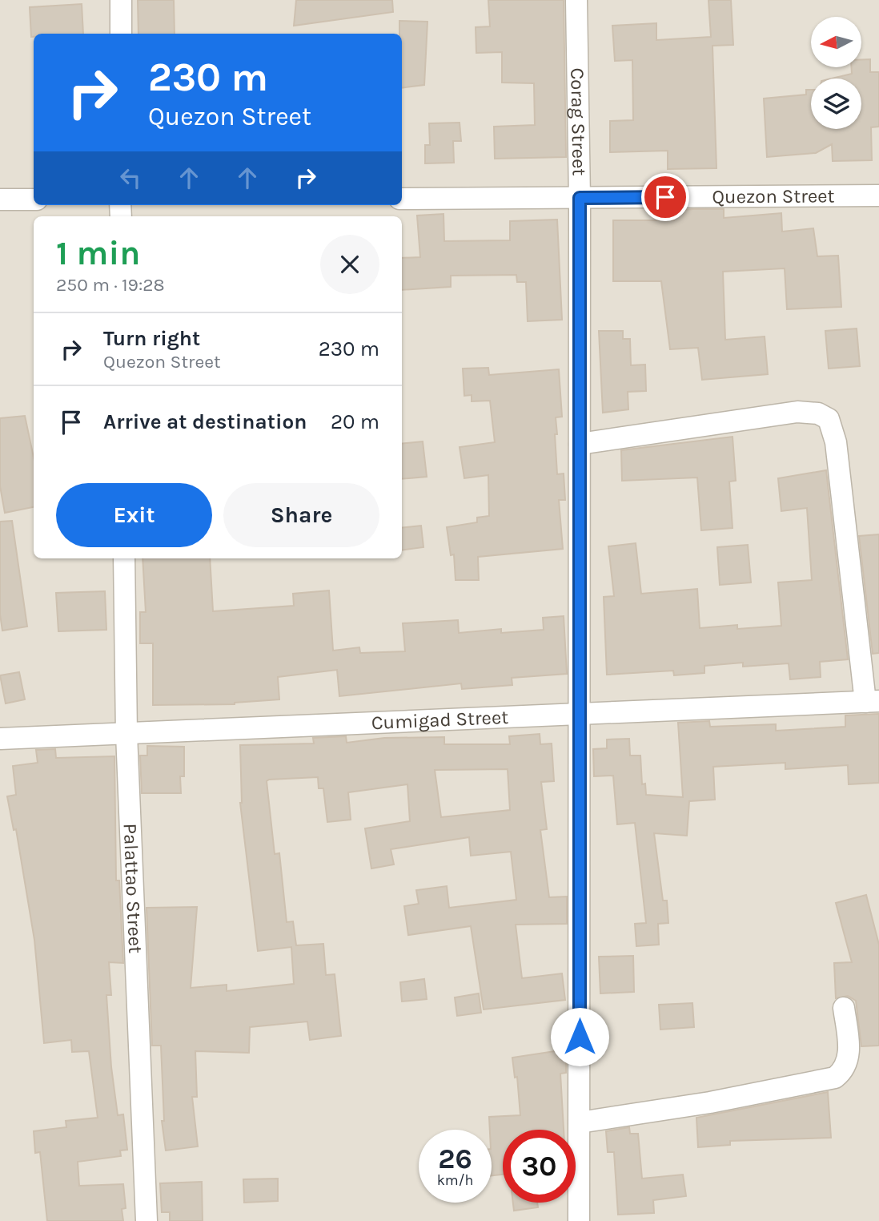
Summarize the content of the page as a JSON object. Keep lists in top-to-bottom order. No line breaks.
{"streets":{"street":["Corag Street","Quezon Street","Cumigad Street","Palattao Street"]},"crossings":[["Corag Street","Quezon Street"],["Corag Street","Cumigad Street"],["Cumigad Street","Palattao Street"]],"north":"left","page":{"turn":["230 m","Quezon Street"],"heading":["1 min","250 m · 19:28"],"list":[{"name":"Turn right","note":"Quezon Street","value":"230 m"},{"name":"Arrive at destination","value":"20 m"}],"buttons":["Exit","Share"],"speed":"26 km/h","limit":"30"}}
